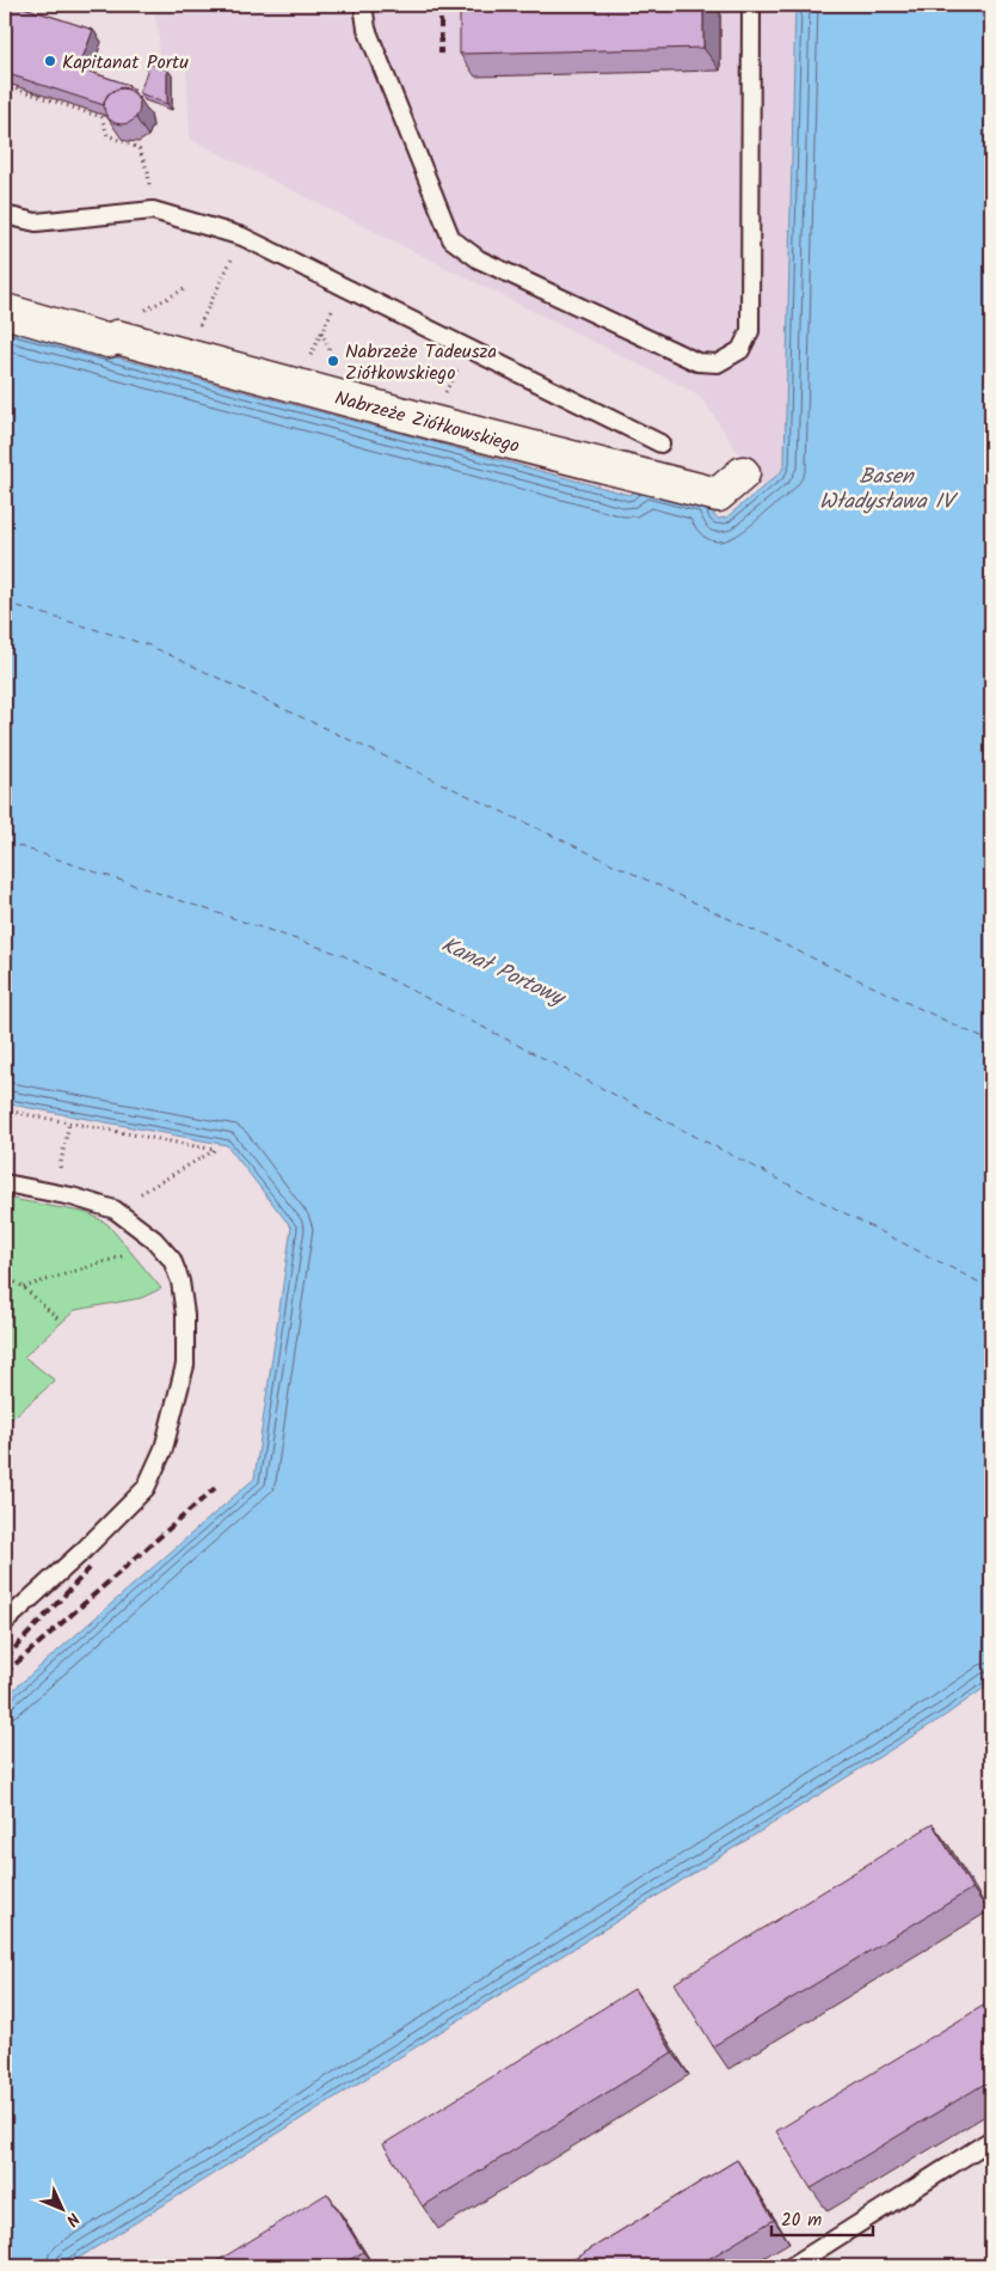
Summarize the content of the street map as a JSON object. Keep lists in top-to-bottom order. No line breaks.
{"streets":{"street":["Nabrzeże Ziółkowskiego"]},"water":["Basen Władysława IV","Kanał Portowy"],"places":["Kapitanat Portu","Nabrzeże Tadeusza Ziółkowskiego"],"scale_bar":"20 m","north":"bottom right"}
